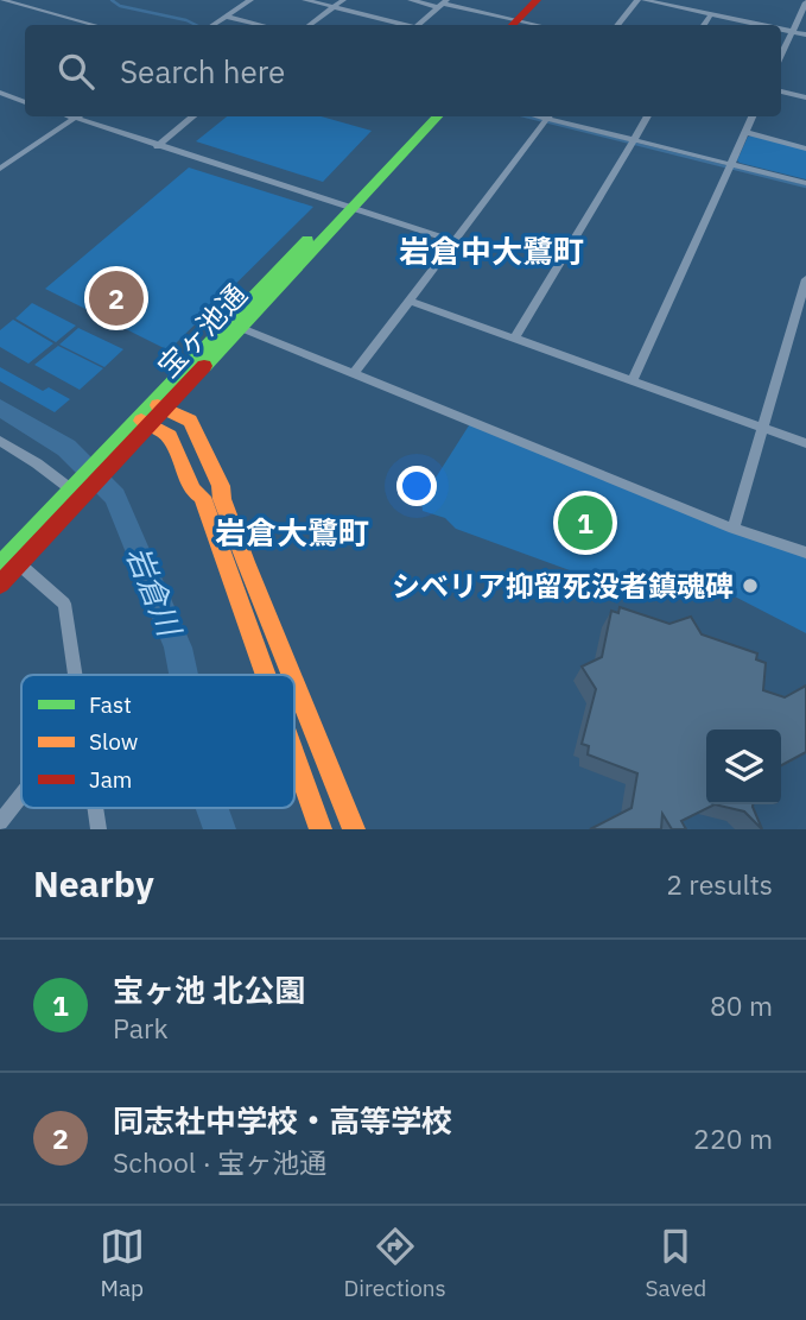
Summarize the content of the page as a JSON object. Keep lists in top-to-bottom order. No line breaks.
{"streets":{"street":["宝ヶ池通"]},"districts":["岩倉中大鷺町","岩倉大鷺町"],"water":["岩倉川"],"places":["シベリア抑留死没者鎮魂碑"],"legend":["Fast","Slow","Jam"],"page":{"search":"Search here","pins":["2","1"],"heading":["Nearby","2 results"],"list":[{"mark":"1","name":"宝ヶ池 北公園","note":"Park","value":"80 m"},{"mark":"2","name":"同志社中学校・高等学校","note":"School · 宝ヶ池通","value":"220 m"}],"nav":["Map","Directions","Saved"]}}
